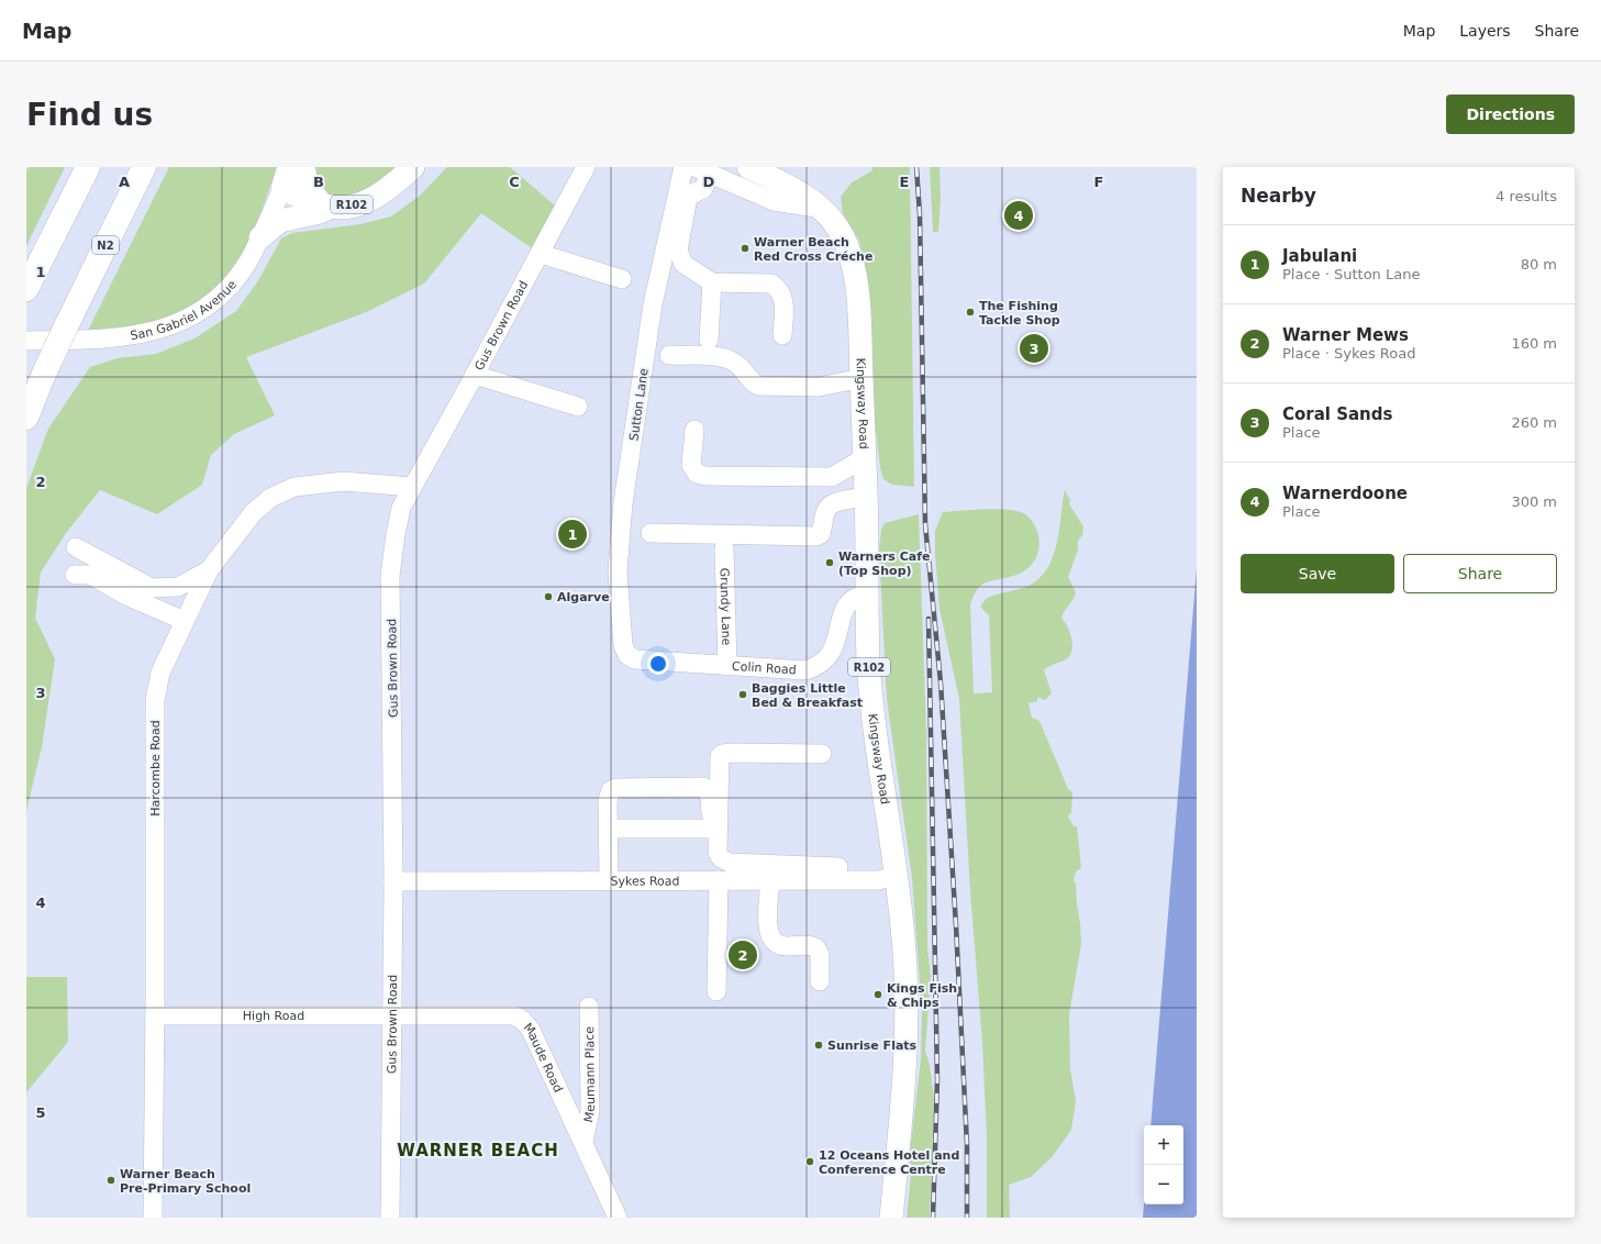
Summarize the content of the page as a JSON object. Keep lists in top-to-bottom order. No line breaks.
{"streets":{"highway":["N2"],"main road":["R102","Kingsway Road"],"street":["San Gabriel Avenue","Gus Brown Road","Sutton Lane","Grundy Lane","Colin Road","Harcombe Road","Sykes Road","High Road","Maude Road","Meumann Place"]},"crossings":[["R102","San Gabriel Avenue"],["Gus Brown Road","Harcombe Road"],["Gus Brown Road","Sykes Road"],["Gus Brown Road","High Road"],["Gus Brown Road","Maude Road"],["Sutton Lane","Colin Road"],["Kingsway Road","Colin Road"],["Kingsway Road","Sykes Road"],["Grundy Lane","Colin Road"],["Harcombe Road","High Road"],["High Road","Maude Road"],["Maude Road","Meumann Place"]],"districts":["WARNER BEACH"],"places":["Warner Beach Red Cross Créche","The Fishing Tackle Shop","Warners Cafe (Top Shop)","Algarve","Baggies Little Bed & Breakfast","Kings Fish & Chips","Sunrise Flats","12 Oceans Hotel and Conference Centre","Warner Beach Pre-Primary School"],"page":{"header":"Map","nav":["Map","Layers","Share"],"buttons":["Directions",["Save","Share"]],"title":"Find us","heading":["Nearby","4 results"],"pins":["4","3","1","2"],"list":[{"mark":"1","name":"Jabulani","note":"Place · Sutton Lane","value":"80 m"},{"mark":"2","name":"Warner Mews","note":"Place · Sykes Road","value":"160 m"},{"mark":"3","name":"Coral Sands","note":"Place","value":"260 m"},{"mark":"4","name":"Warnerdoone","note":"Place","value":"300 m"}],"map_buttons":["+","−"]},"grid":{"columns":["A","B","C","D","E","F"],"rows":["1","2","3","4","5"]}}
